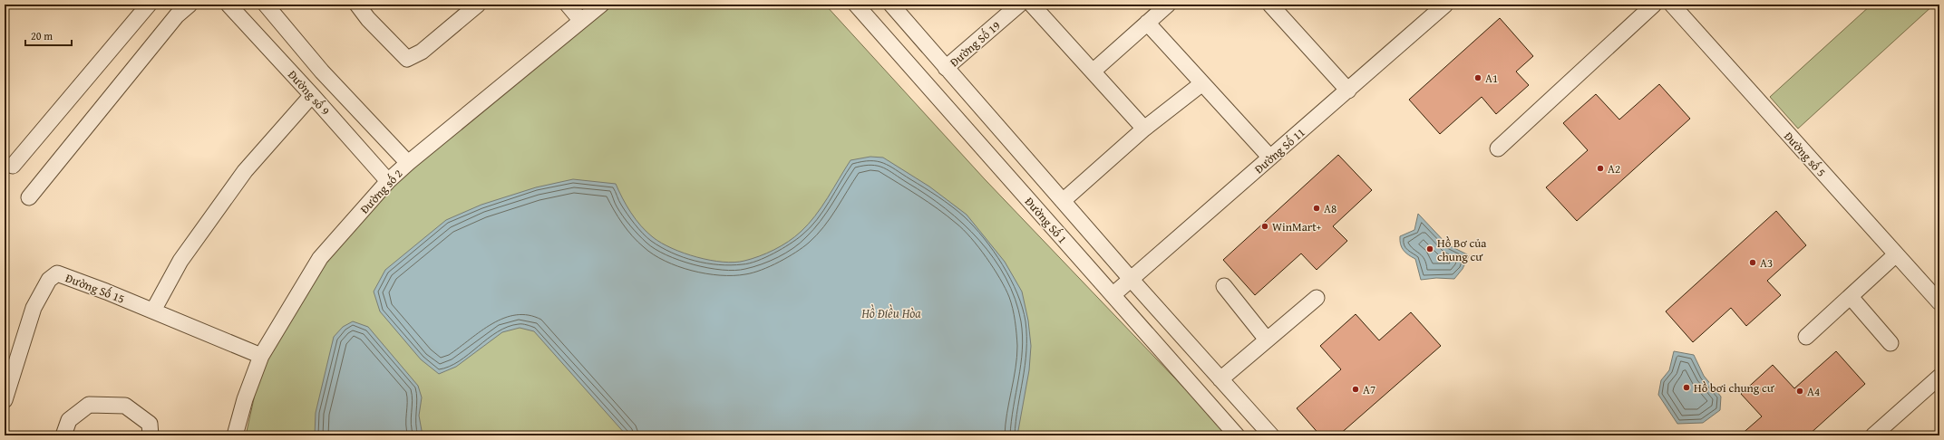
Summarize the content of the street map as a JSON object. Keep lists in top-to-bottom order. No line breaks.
{"streets":{"street":["Đường Số 19","Đường số 9","Đường Số 11","Đường số 5","Đường số 2","Đường Số 1","Đường Số 15"]},"crossings":[["Đường số 9","Đường số 2"],["Đường Số 11","Đường Số 1"],["Đường số 2","Đường Số 15"]],"water":["Hồ Điều Hòa"],"places":["A1","A2","A8","WinMart+","Hồ Bơ của chung cư","A3","Hồ bơi chung cư","A7","A4"],"scale_bar":"20 m"}
